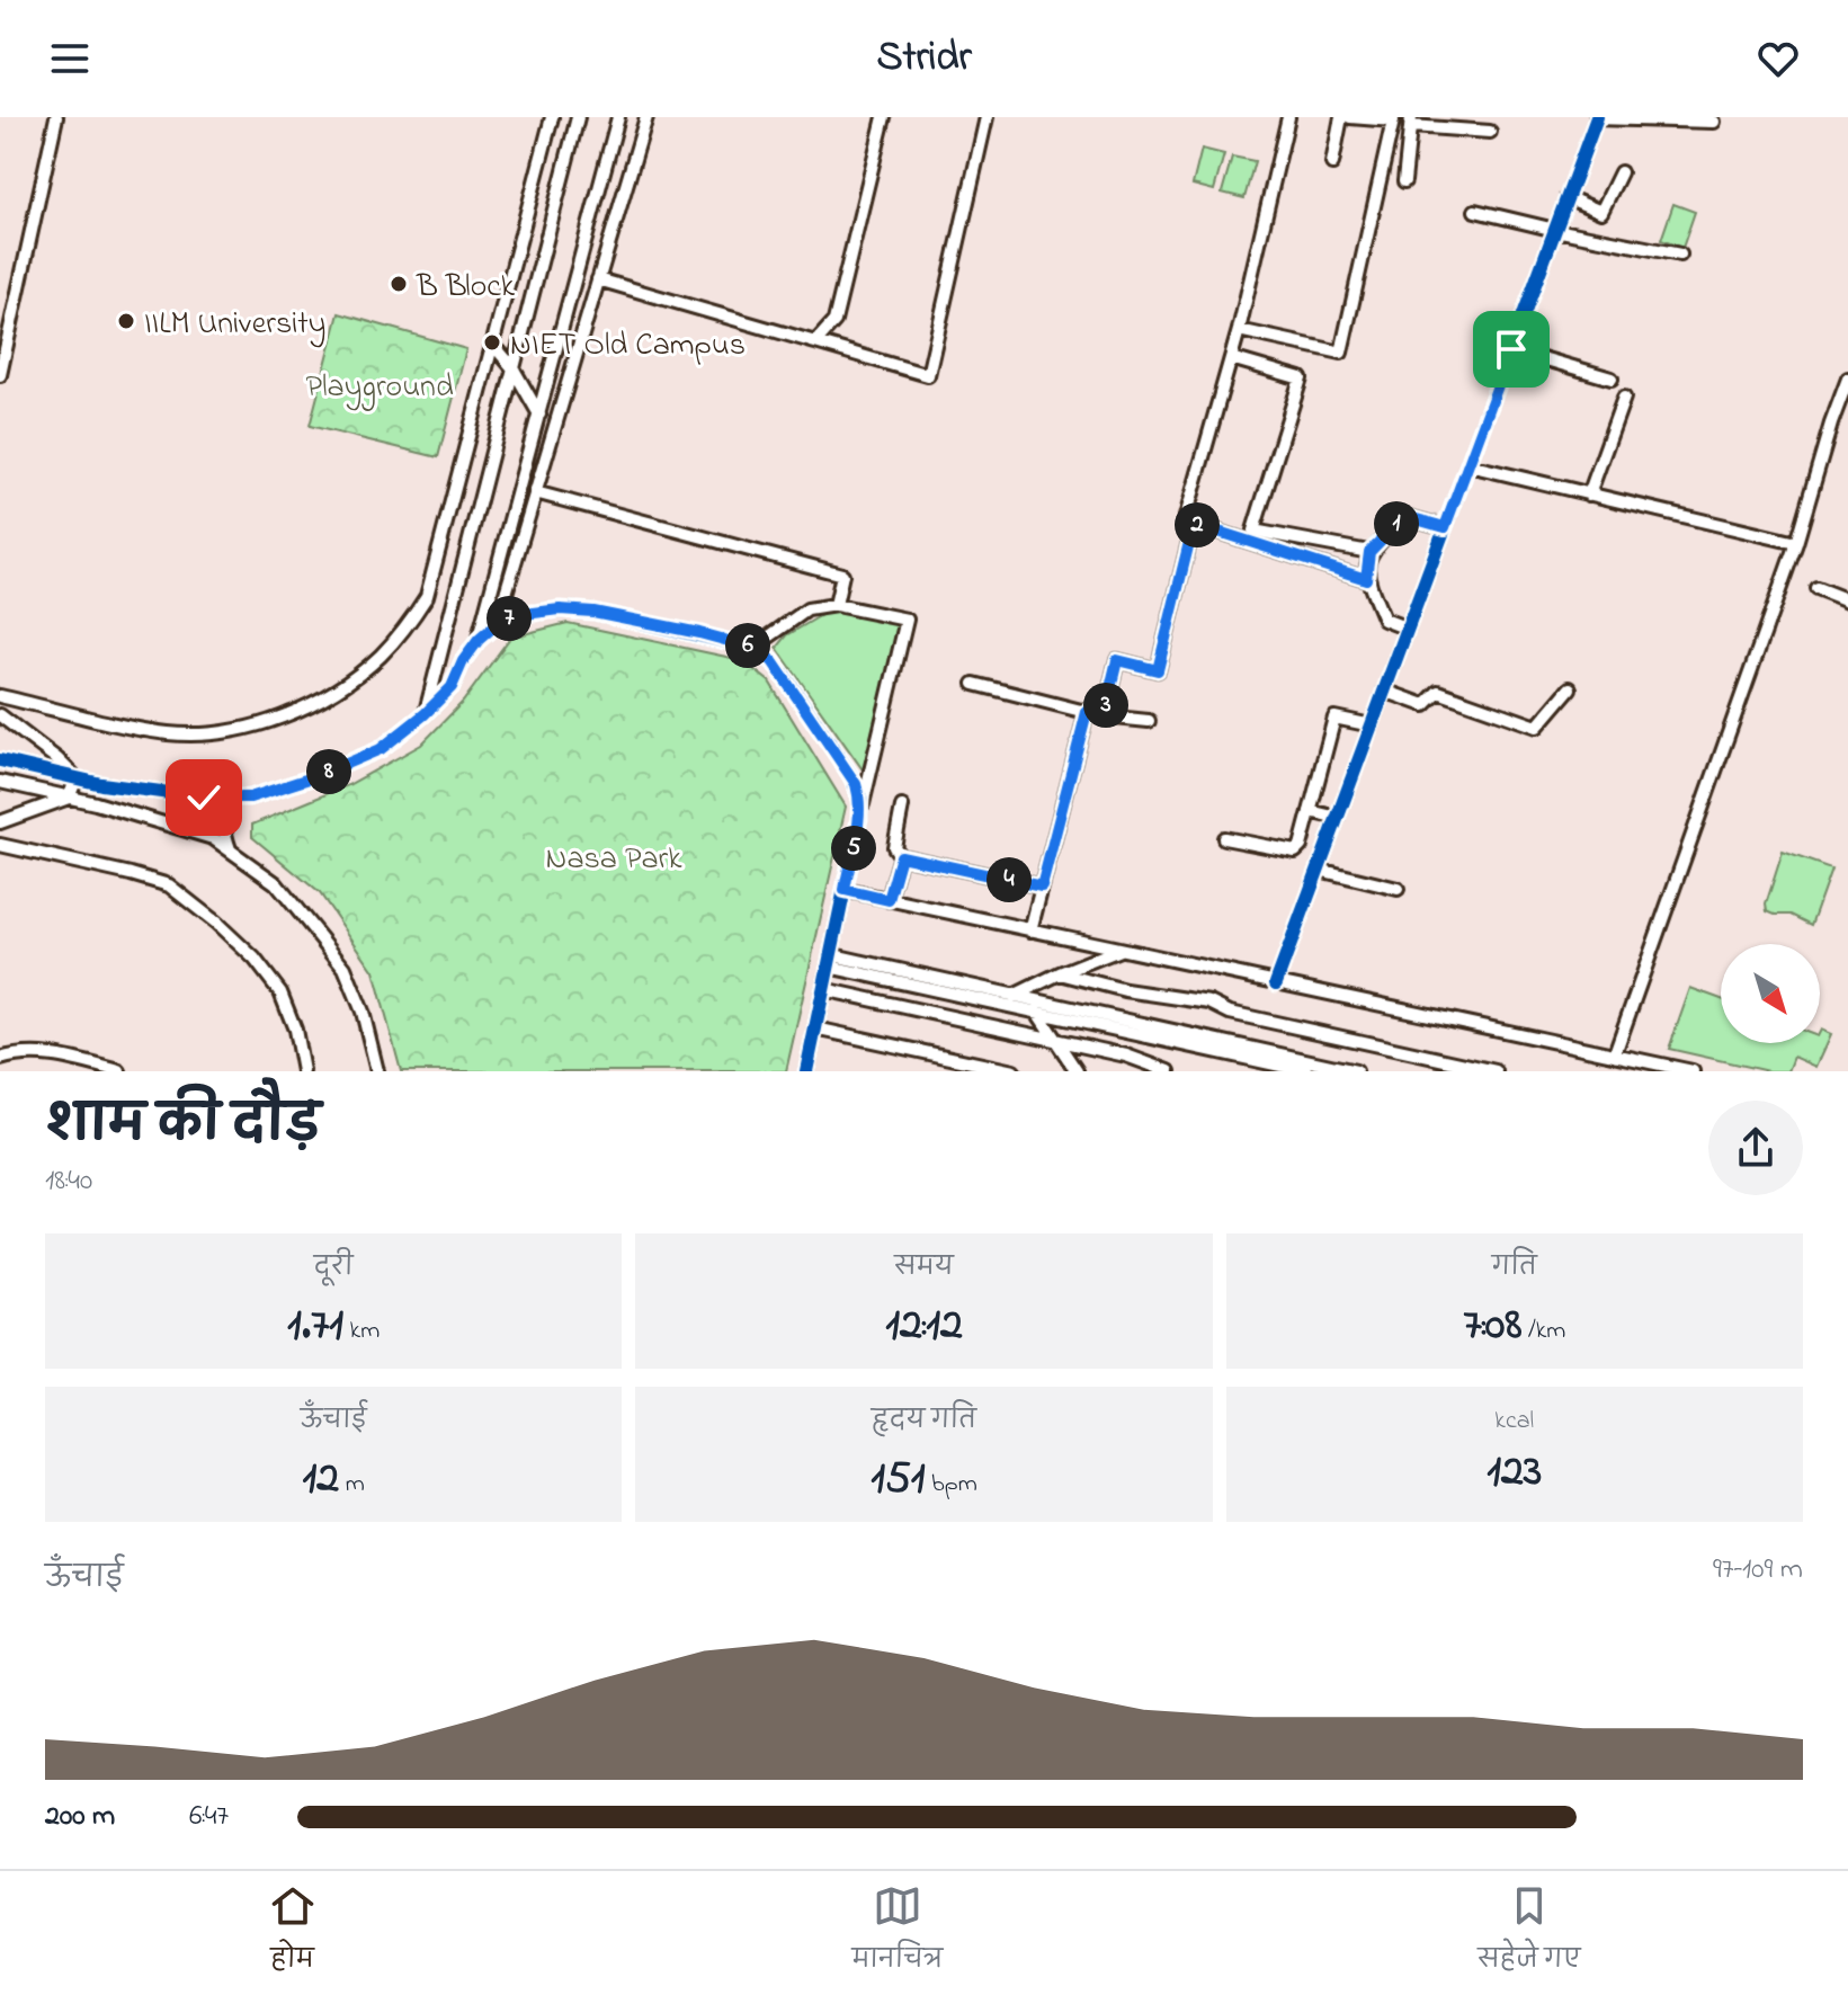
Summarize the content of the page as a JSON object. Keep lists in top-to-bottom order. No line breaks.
{"parks":["Playground","Nasa Park"],"places":["B Block","IILM University","NIET Old Campus"],"north":"bottom right","page":{"header":"Stridr","pins":["1","2","7","6","3","8","5","4"],"heading":["शाम की दौड़","18:40"],"stats":[["दूरी","1.71 km"],["समय","12:12"],["गति","7:08 /km"],["ऊँचाई","12 m"],["हृदय गति","151 bpm"],["kcal","123"]],"chart":["ऊँचाई","97–109 m"],"list":[{"name":"200 m","note":"6:47"}],"tabs":["होम","मानचित्र","सहेजे गए"]}}
